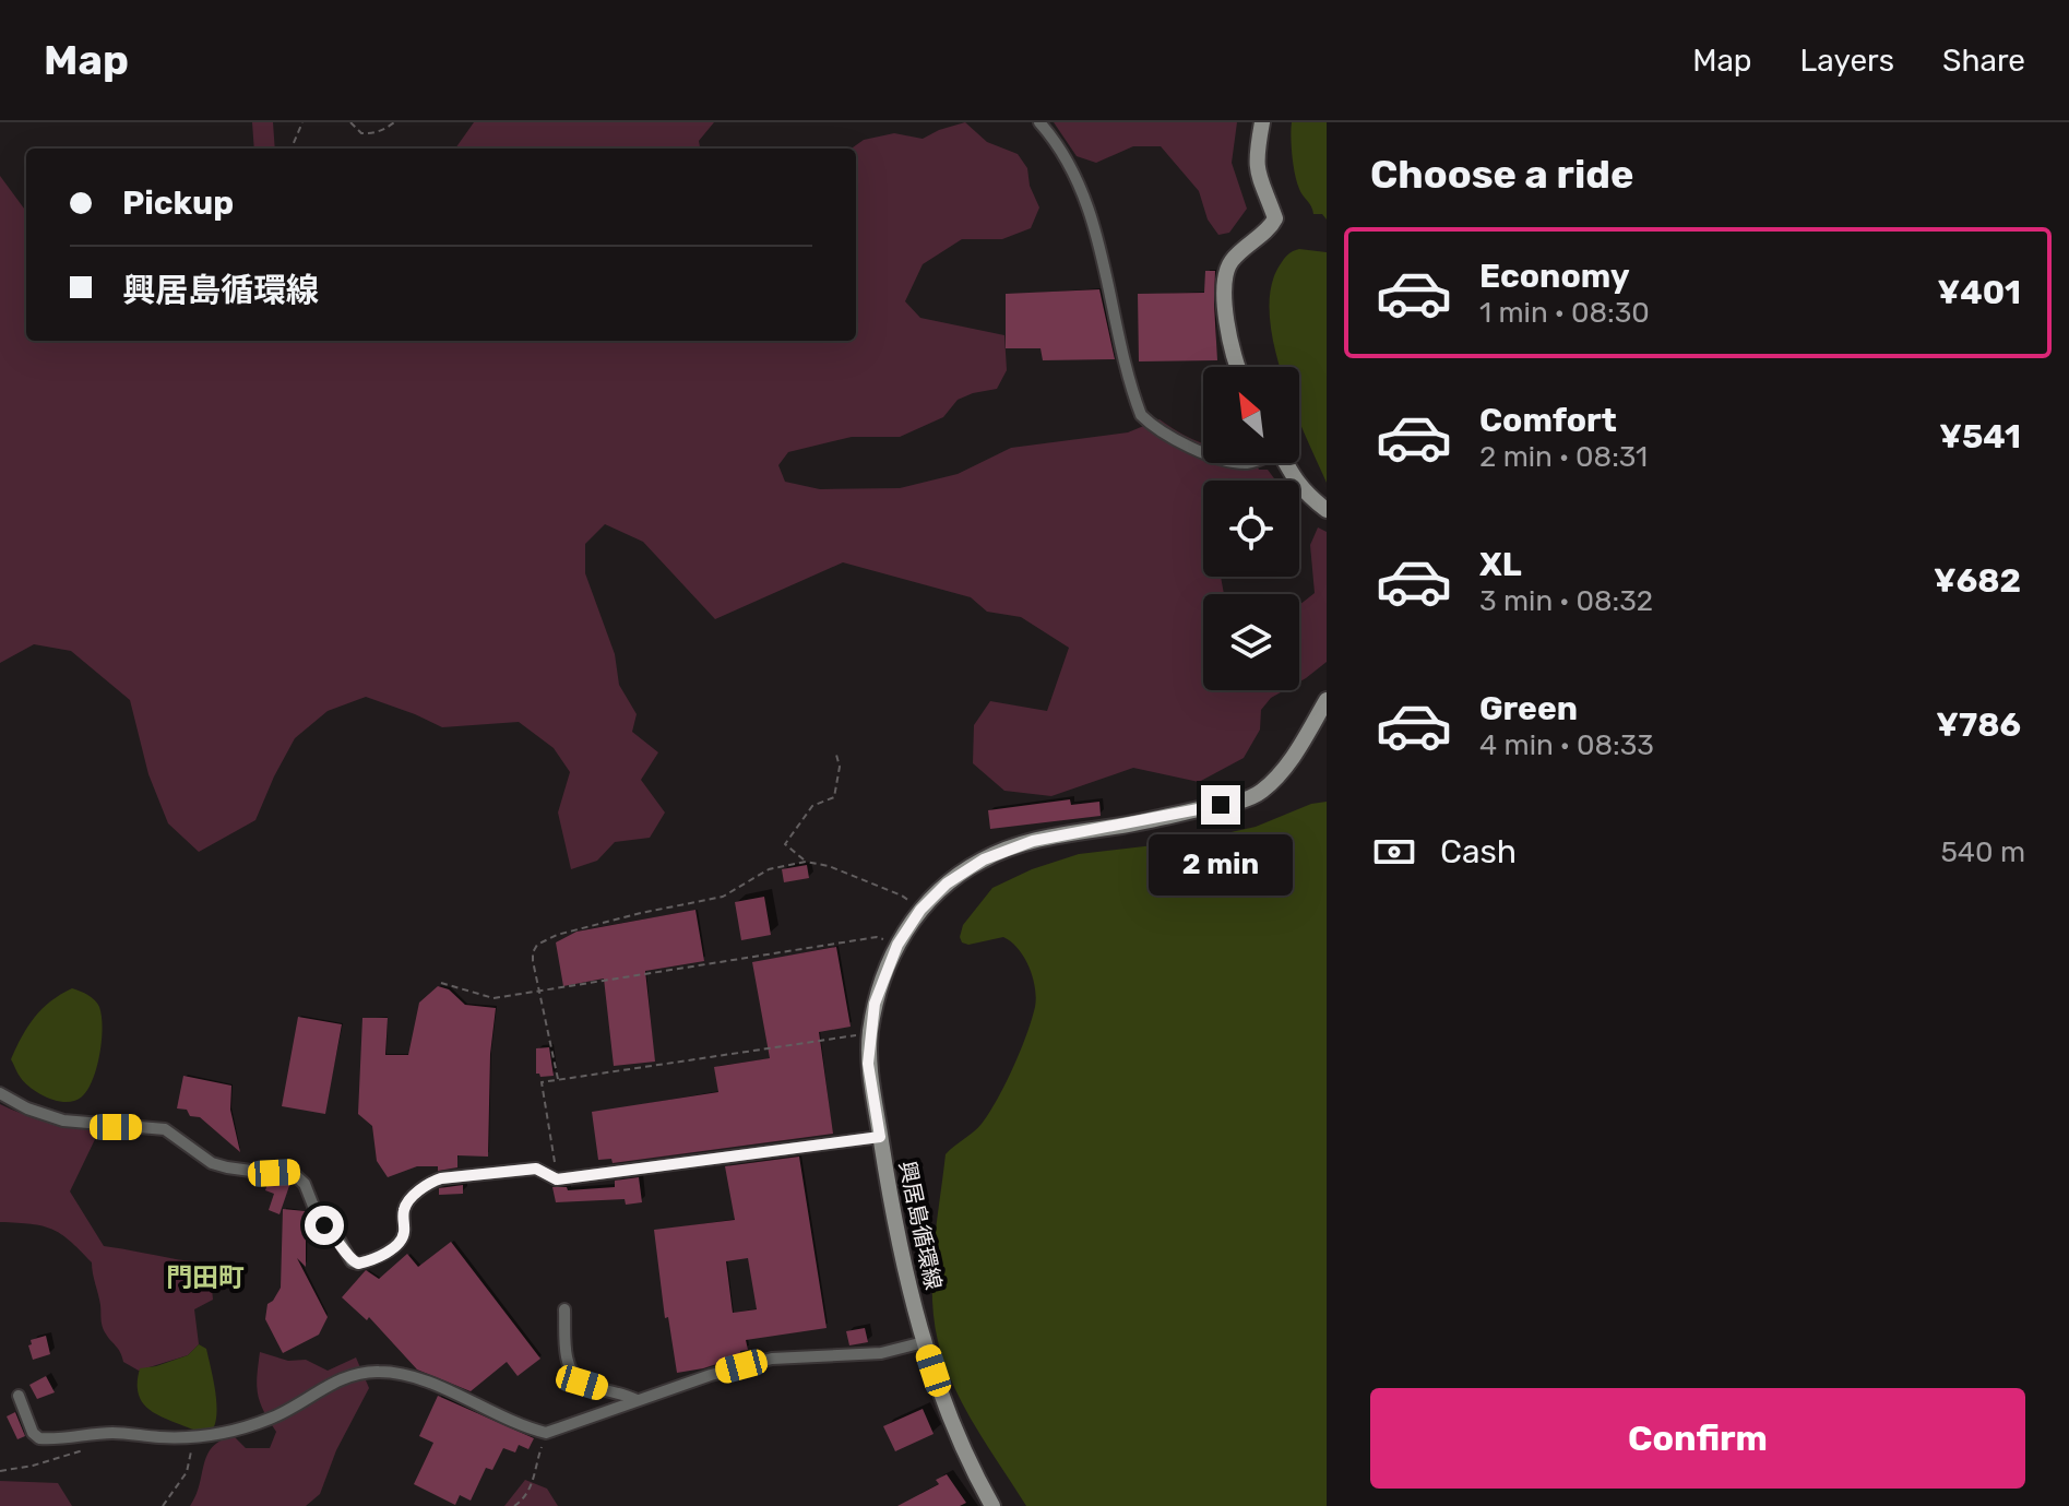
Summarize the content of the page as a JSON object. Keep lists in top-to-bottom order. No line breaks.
{"streets":{"main road":["興居島循環線"]},"districts":["門田町"],"north":"top left","page":{"header":"Map","nav":["Map","Layers","Share"],"heading":"Choose a ride","banner":["Pickup","興居島循環線"],"list":[{"name":"Economy","note":"1 min · 08:30","value":"¥401"},{"name":"Comfort","note":"2 min · 08:31","value":"¥541"},{"name":"XL","note":"3 min · 08:32","value":"¥682"},{"name":"Green","note":"4 min · 08:33","value":"¥786"}],"pay":["Cash","540 m"],"bubble":"2 min","buttons":"Confirm"}}
